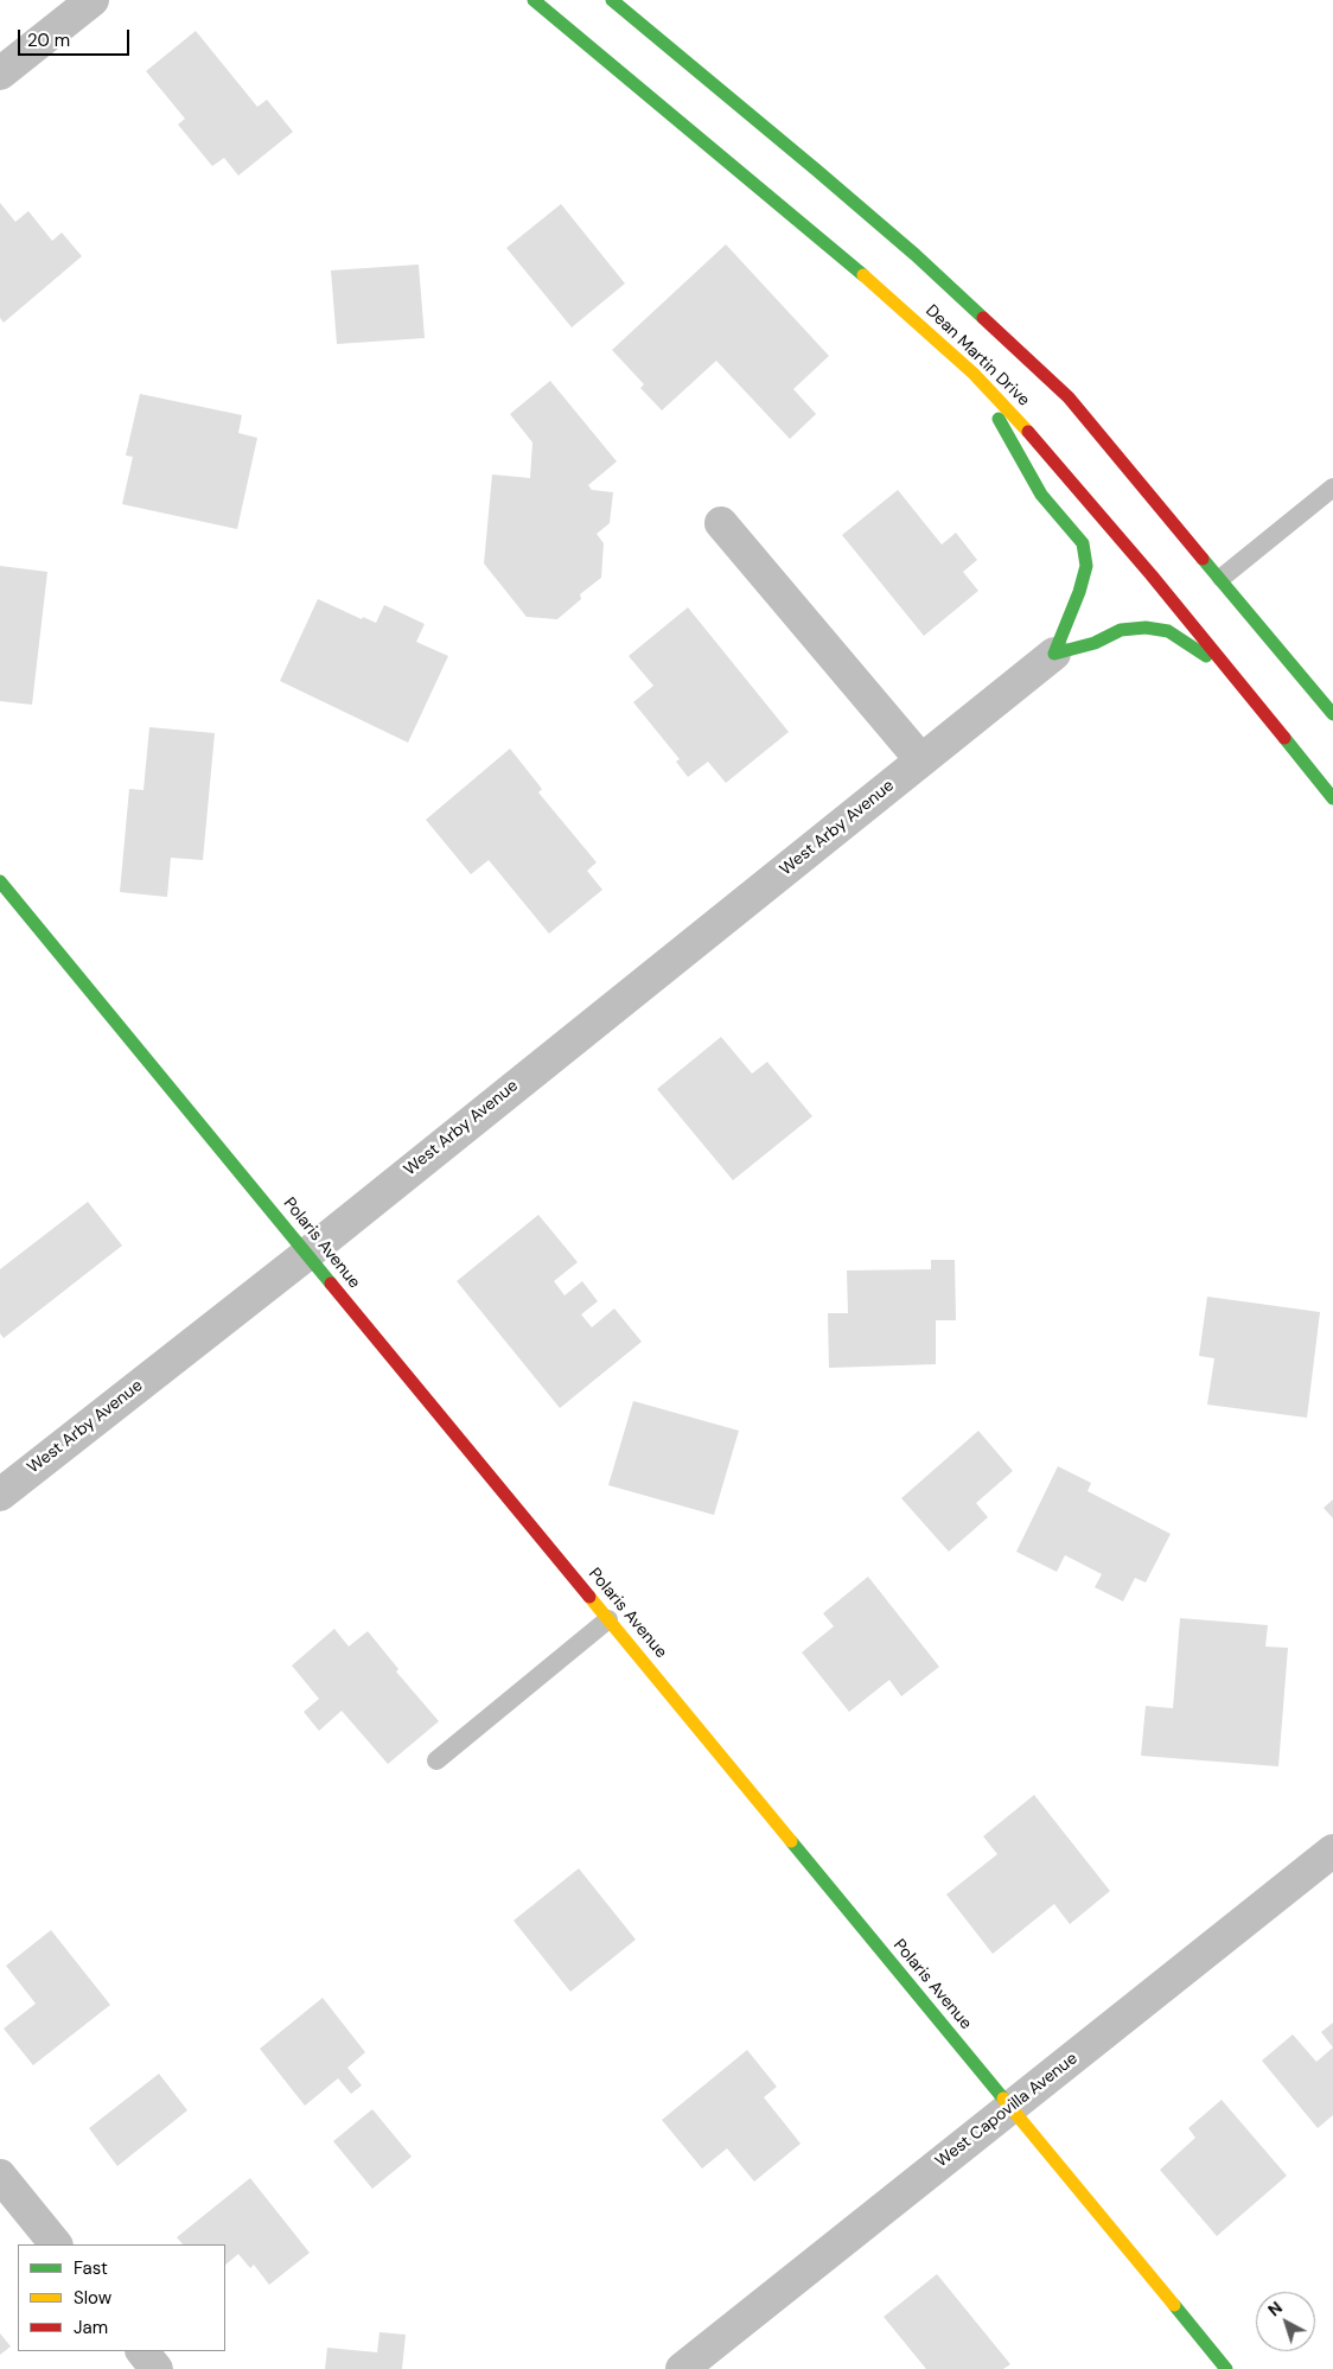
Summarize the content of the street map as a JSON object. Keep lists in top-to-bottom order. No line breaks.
{"streets":{"main road":["Dean Martin Drive","Polaris Avenue"],"street":["West Arby Avenue","West Capovilla Avenue"]},"crossings":[["West Arby Avenue","Polaris Avenue"],["Polaris Avenue","West Capovilla Avenue"]],"legend":["Fast","Slow","Jam"],"scale_bar":"20 m","north":"top left"}
